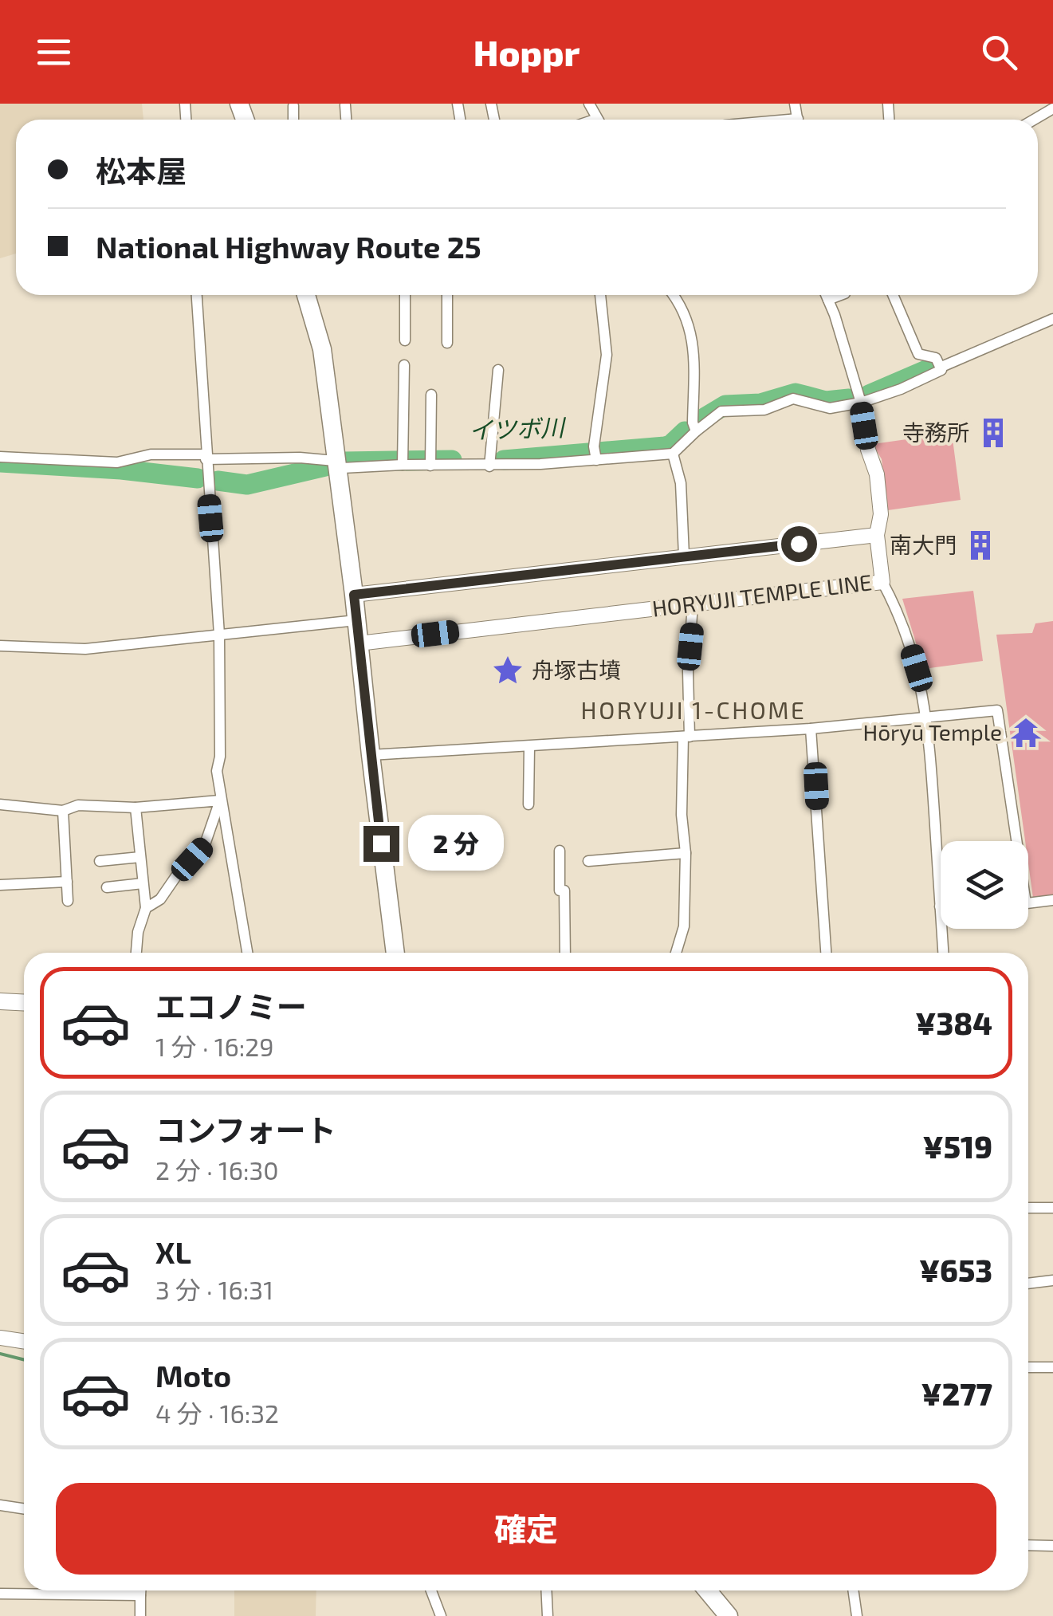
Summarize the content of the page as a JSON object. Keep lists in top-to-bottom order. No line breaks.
{"streets":{"main road":["HORYUJI TEMPLE LINE"]},"districts":["HORYUJI 1-CHOME"],"water":["イツボ川"],"places":{"building":["寺務所","南大門"],"place":["舟塚古墳"],"temple":["Hōryū Temple"]},"page":{"header":"Hoppr","banner":["松本屋","National Highway Route 25"],"bubble":"2 分","list":[{"name":"エコノミー","note":"1 分 · 16:29","value":"¥384"},{"name":"コンフォート","note":"2 分 · 16:30","value":"¥519"},{"name":"XL","note":"3 分 · 16:31","value":"¥653"},{"name":"Moto","note":"4 分 · 16:32","value":"¥277"}],"buttons":"確定"}}
